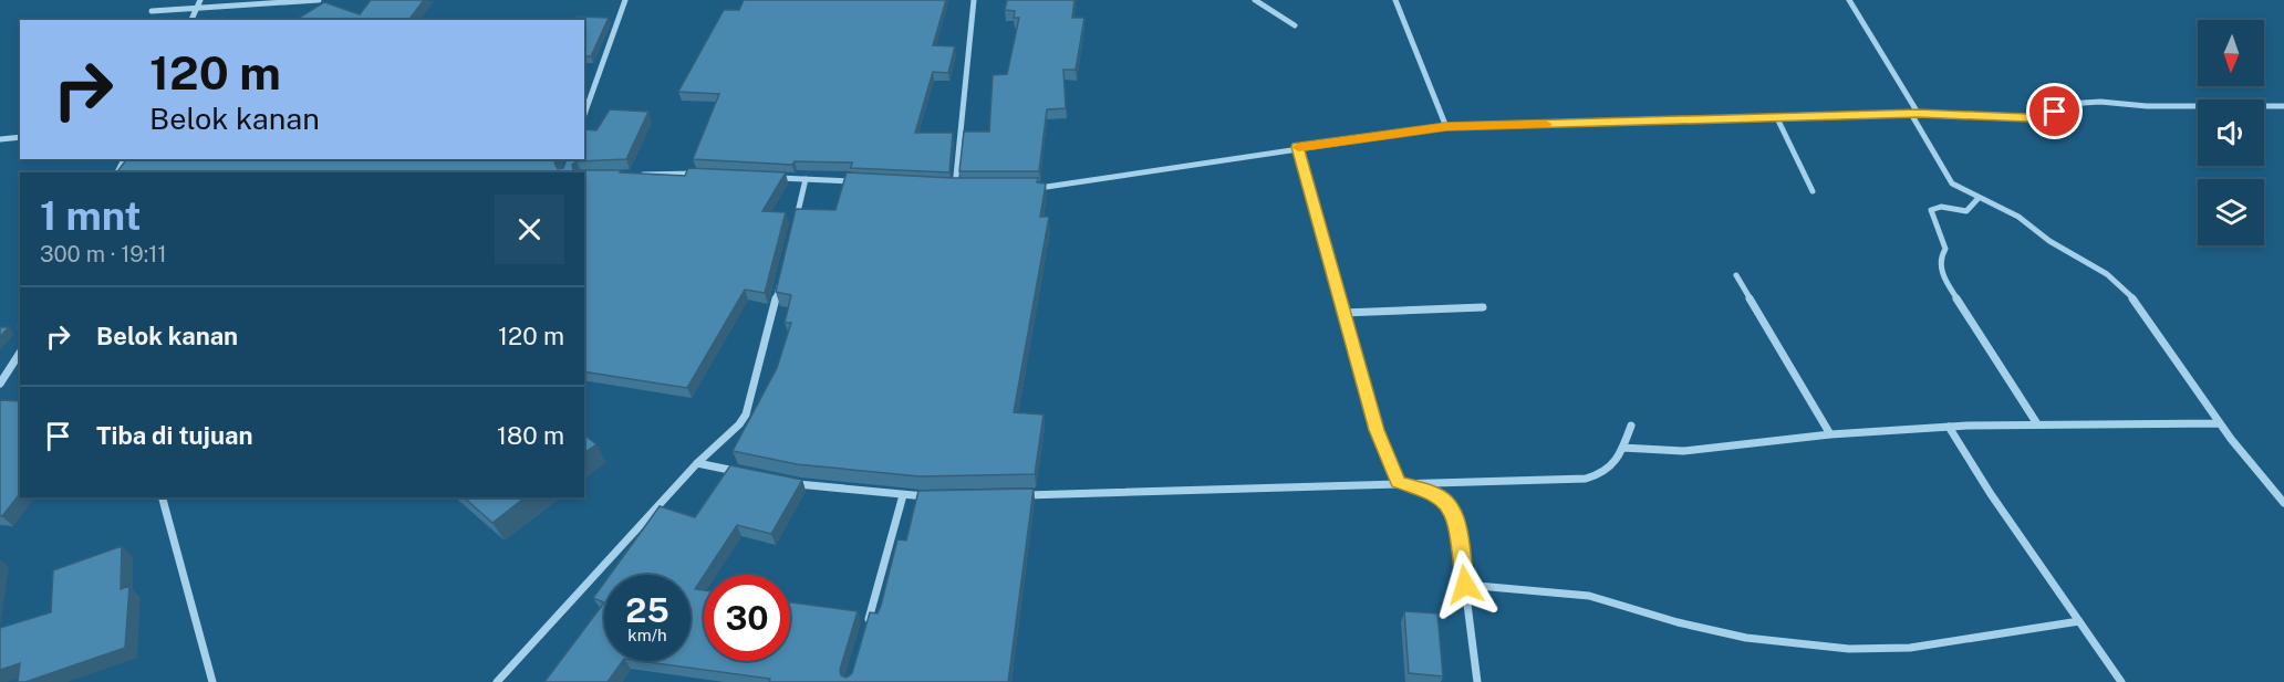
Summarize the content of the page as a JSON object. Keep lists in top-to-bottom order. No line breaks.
{"north":"bottom","page":{"turn":["120 m","Belok kanan"],"heading":["1 mnt","300 m · 19:11"],"list":[{"name":"Belok kanan","value":"120 m"},{"name":"Tiba di tujuan","value":"180 m"}],"speed":"25 km/h","limit":"30"}}
